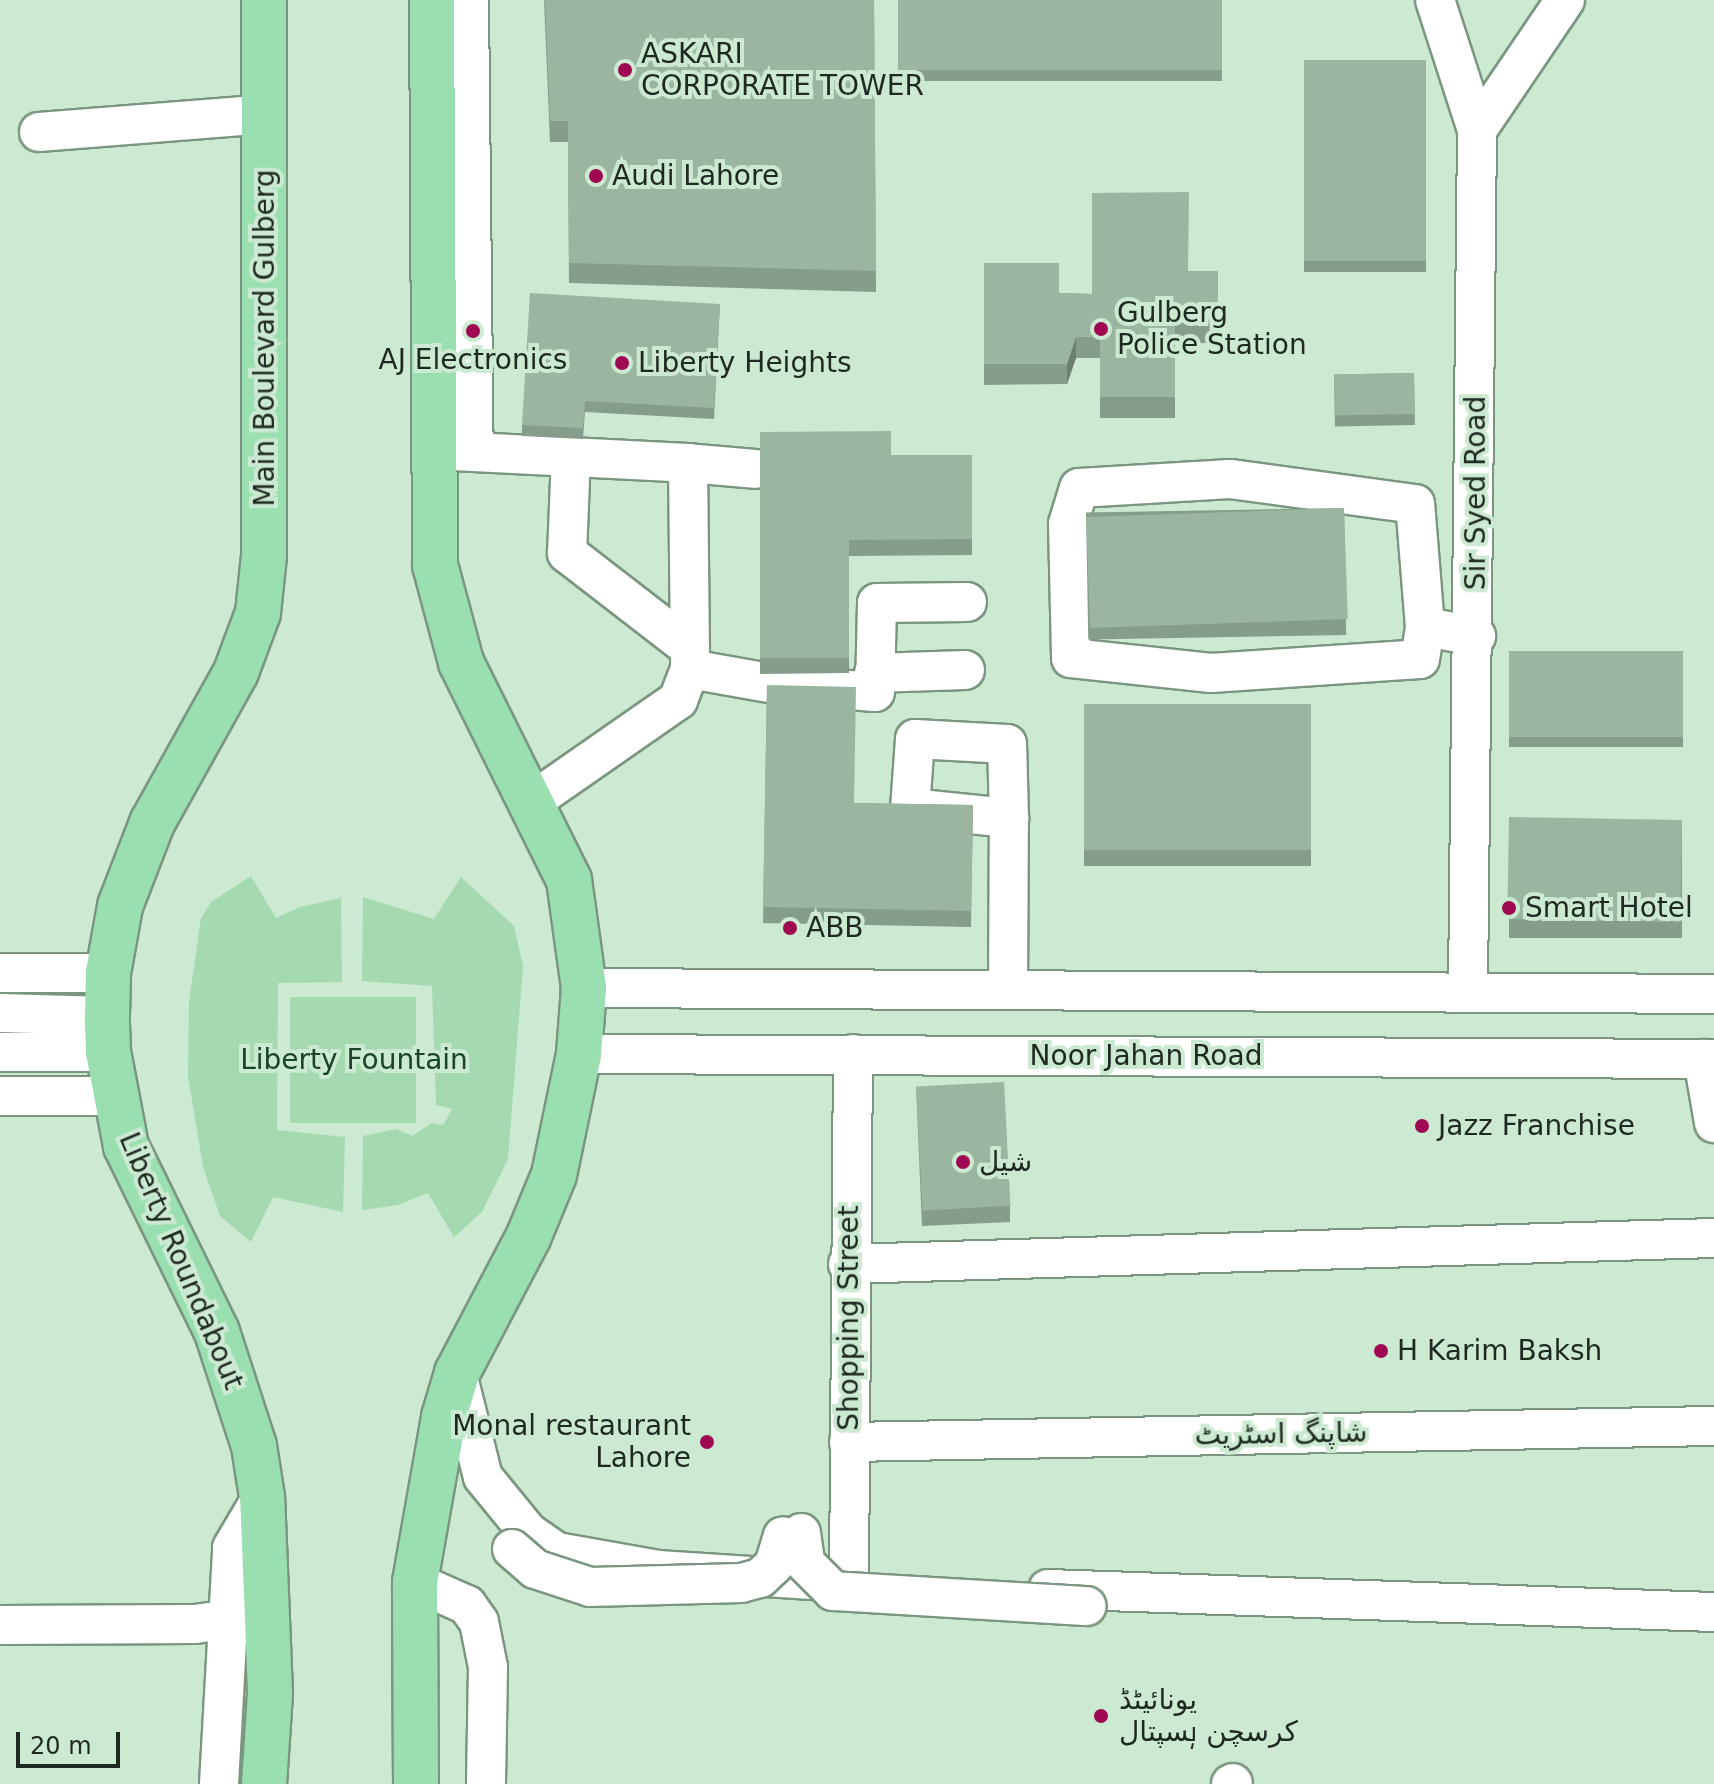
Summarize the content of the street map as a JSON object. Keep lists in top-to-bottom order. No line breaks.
{"streets":{"main road":["Main Boulevard Gulberg","Liberty Roundabout"],"street":["Sir Syed Road","Noor Jahan Road","Shopping Street","شاپنگ اسٹریٹ"]},"crossings":[["Main Boulevard Gulberg","Liberty Roundabout"],["Noor Jahan Road","Shopping Street"],["Shopping Street","شاپنگ اسٹریٹ"]],"parks":["Liberty Fountain"],"places":["ASKARI CORPORATE TOWER","Audi Lahore","Gulberg Police Station","AJ Electronics","Liberty Heights","Smart Hotel","ABB","Jazz Franchise","شیل","H Karim Baksh","Monal restaurant Lahore","یونائیٹڈ کرسچن ہسپتال"],"scale_bar":"20 m"}
